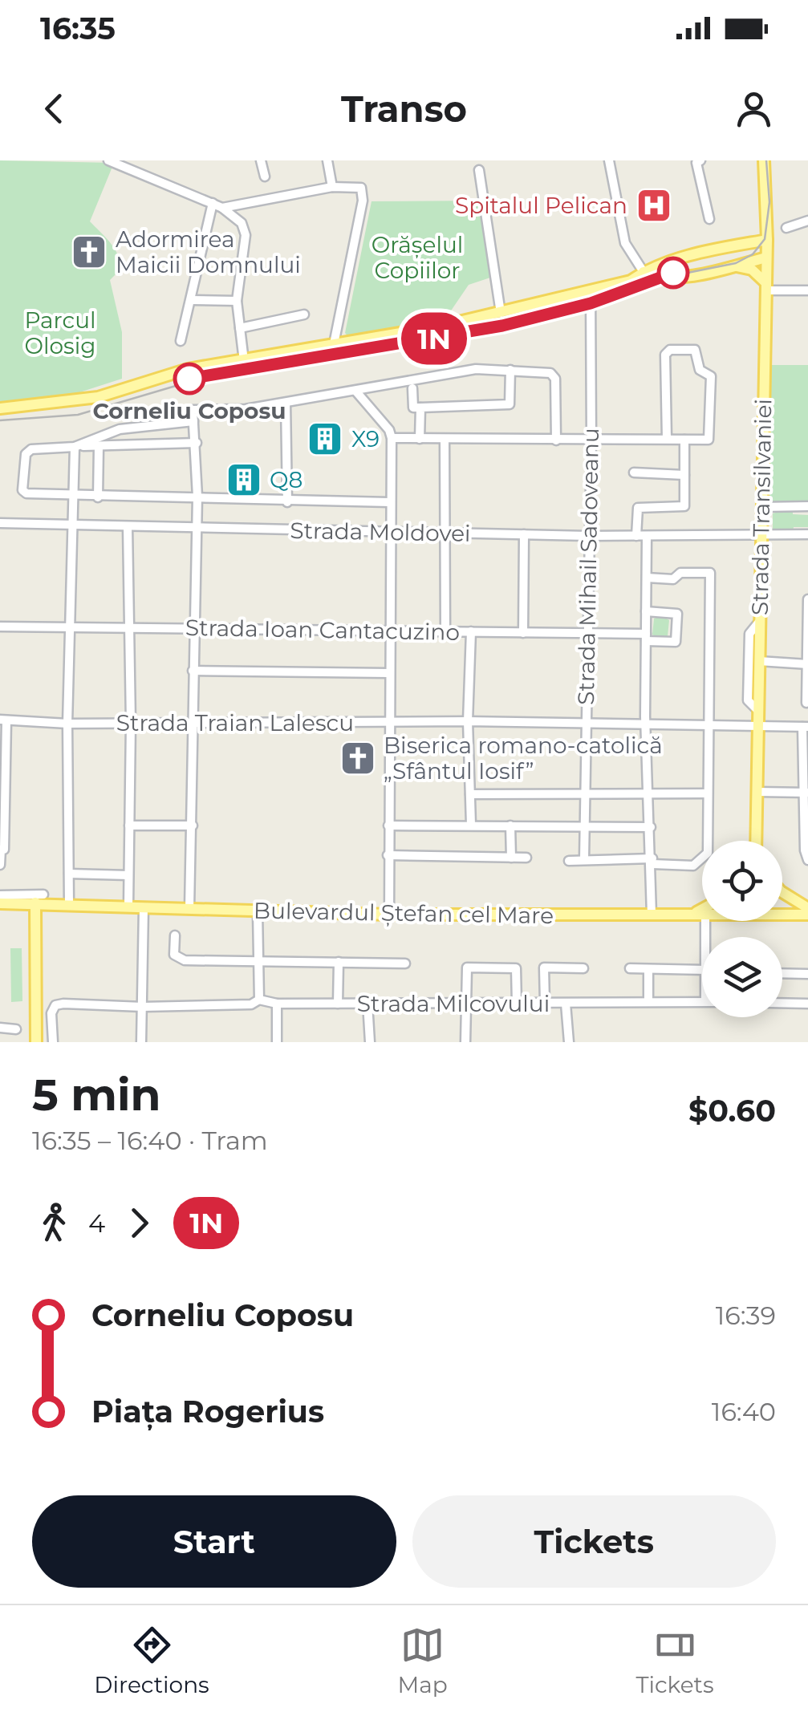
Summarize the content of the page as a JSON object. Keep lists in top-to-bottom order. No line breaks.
{"streets":{"main road":["Strada Transilvaniei","Bulevardul Ștefan cel Mare"],"street":["Strada Moldovei","Strada Mihail Sadoveanu","Strada Ioan Cantacuzino","Strada Traian Lalescu","Strada Milcovului"]},"crossings":[["Strada Transilvaniei","Strada Moldovei"],["Strada Transilvaniei","Strada Traian Lalescu"],["Strada Moldovei","Strada Mihail Sadoveanu"],["Strada Mihail Sadoveanu","Strada Ioan Cantacuzino"],["Strada Mihail Sadoveanu","Strada Traian Lalescu"]],"parks":["Orășelul Copiilor","Parcul Olosig"],"places":{"hospital":["Spitalul Pelican"],"church":["Adormirea Maicii Domnului","Biserica romano-catolică „Sfântul Iosif”"],"other":["Corneliu Coposu"],"building":["X9","Q8"]},"lines":["tram line 1N"],"page":{"status":"16:35","header":"Transo","on_map":"1N","heading":["5 min","16:35 – 16:40 · Tram","$0.60"],"legs":["4","1N"],"list":[{"name":"Corneliu Coposu","value":"16:39"},{"name":"Piața Rogerius","value":"16:40"}],"buttons":["Start","Tickets"],"tabs":["Directions","Map","Tickets"]}}
